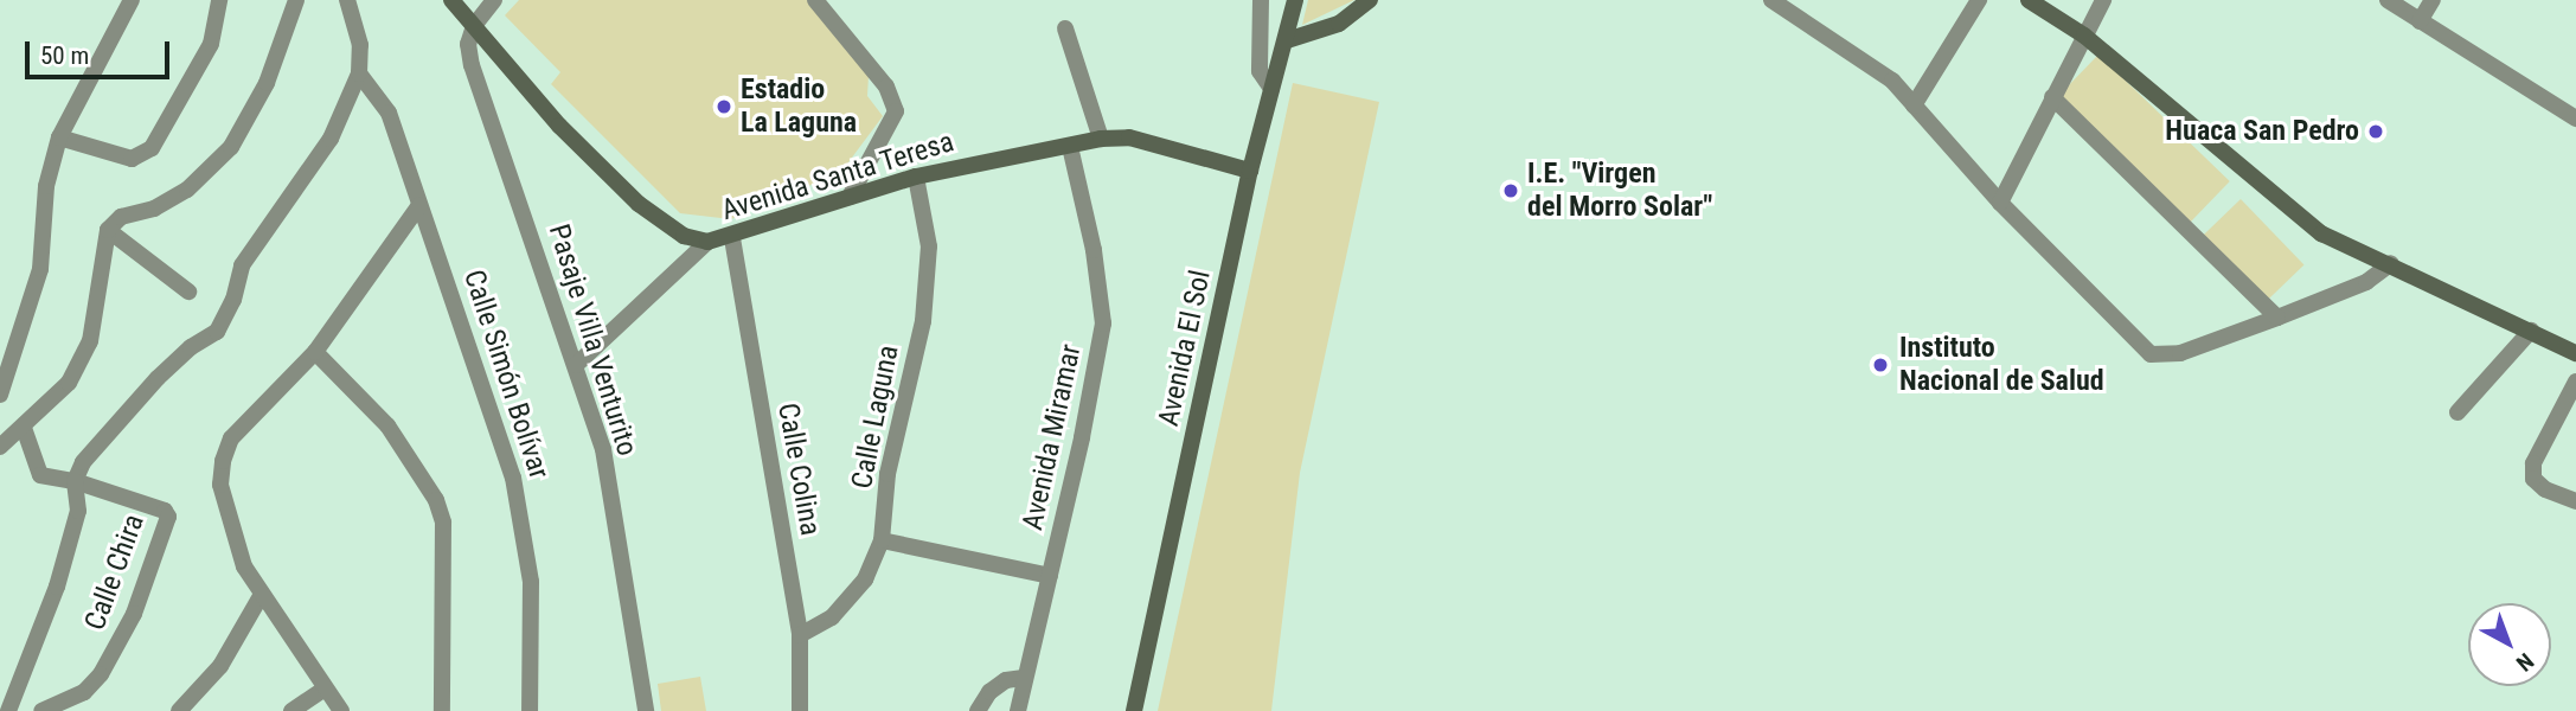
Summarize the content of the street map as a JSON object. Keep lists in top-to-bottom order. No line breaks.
{"streets":{"street":["Avenida Santa Teresa","Pasaje Villa Venturito","Avenida El Sol","Calle Simón Bolívar","Calle Laguna","Avenida Miramar","Calle Colina","Calle Chira"]},"crossings":[["Avenida Santa Teresa","Pasaje Villa Venturito"],["Avenida Santa Teresa","Avenida El Sol"],["Avenida Santa Teresa","Calle Laguna"],["Avenida Santa Teresa","Avenida Miramar"],["Avenida Santa Teresa","Calle Colina"],["Calle Laguna","Calle Colina"]],"places":["Estadio La Laguna","Huaca San Pedro","I.E. \"Virgen del Morro Solar\"","Instituto Nacional de Salud"],"scale_bar":"50 m","north":"bottom right"}
